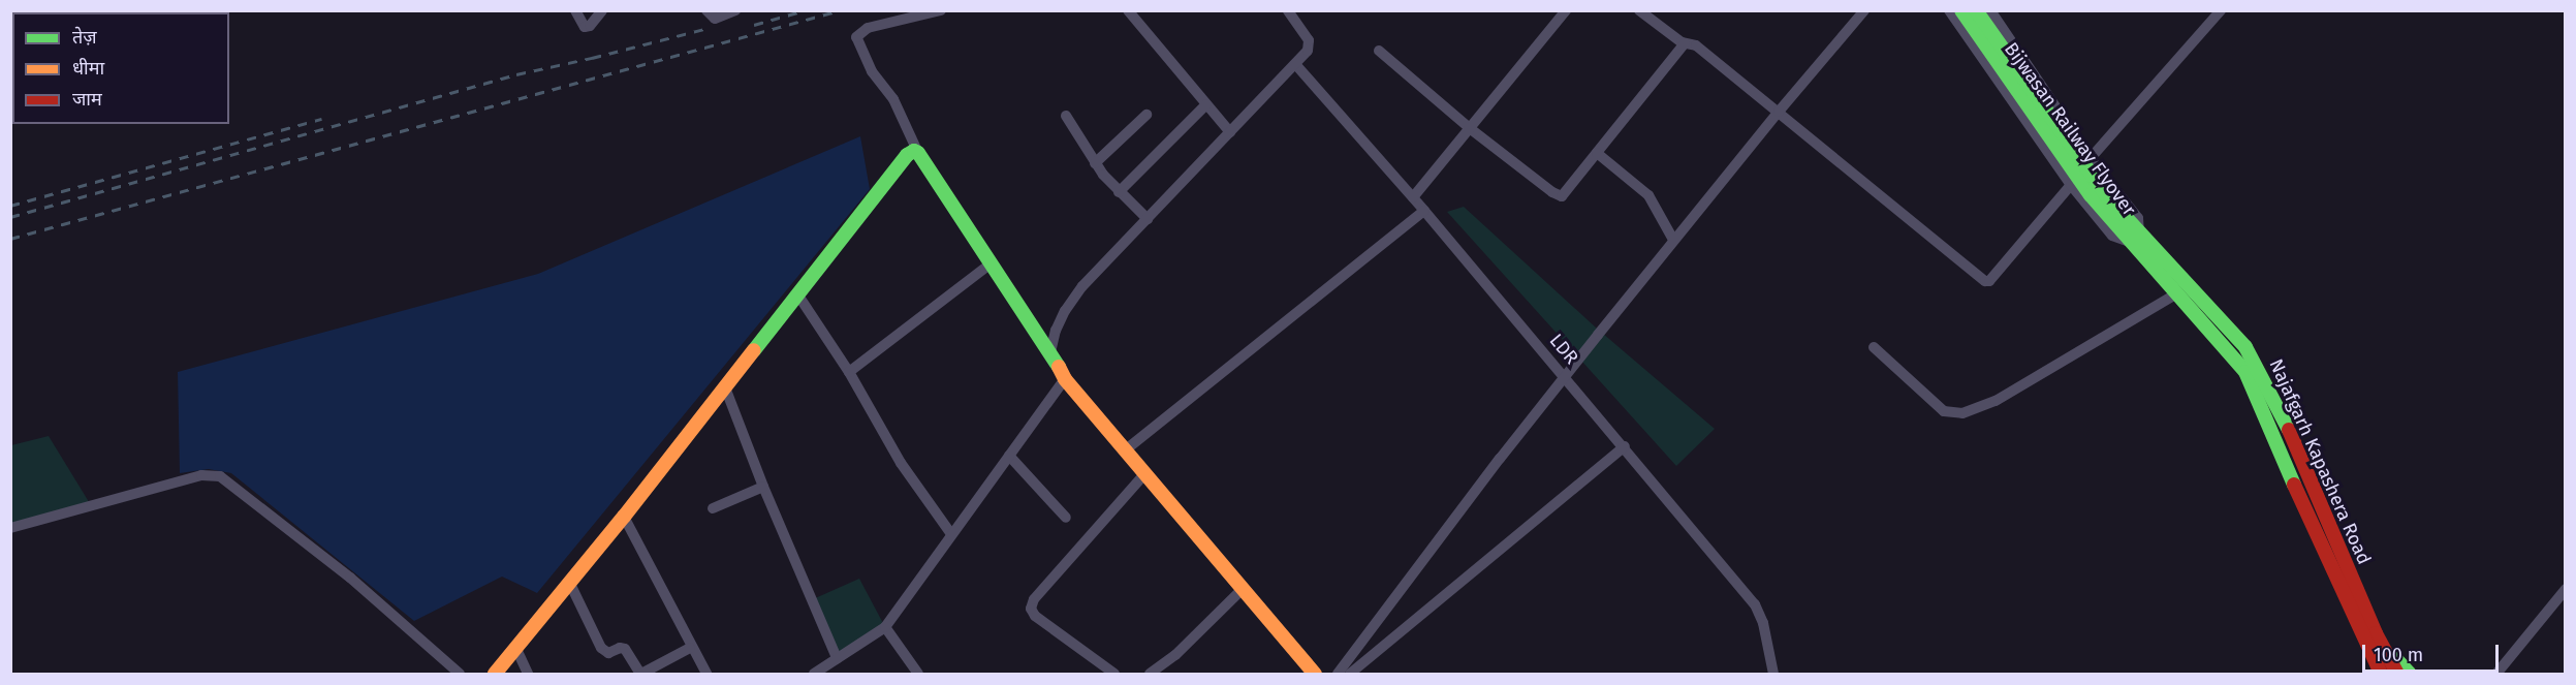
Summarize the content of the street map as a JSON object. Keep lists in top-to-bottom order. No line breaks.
{"streets":{"main road":["Bijwasan Railway Flyover","Najafgarh Kapashera Road"],"street":["LDR"]},"crossings":[["Bijwasan Railway Flyover","Najafgarh Kapashera Road"]],"legend":["तेज़","धीमा","जाम"],"scale_bar":"100 m"}
